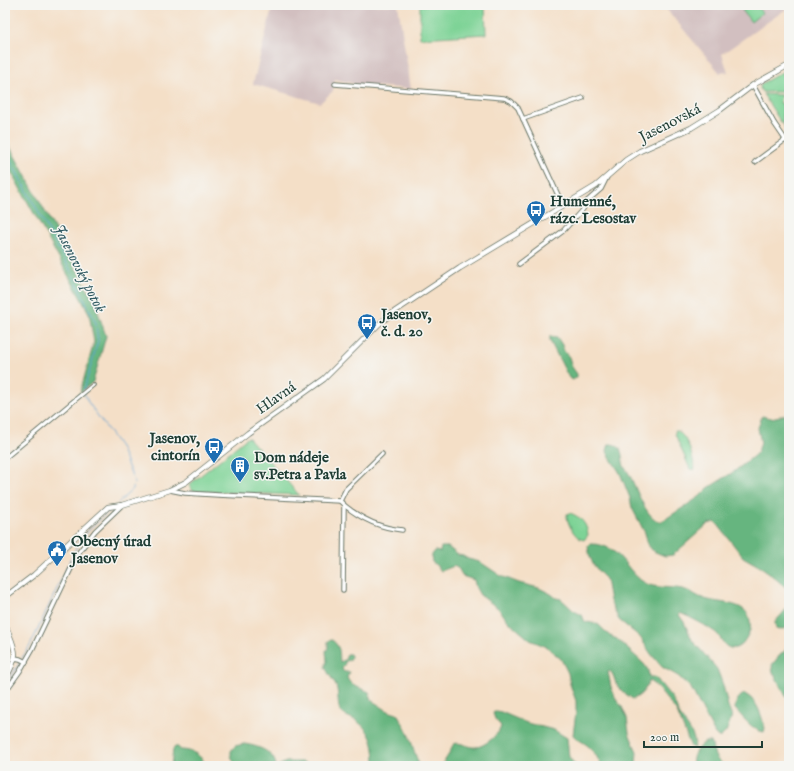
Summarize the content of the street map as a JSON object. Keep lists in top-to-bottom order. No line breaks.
{"streets":{"street":["Jasenovská","Hlavná"]},"crossings":[["Jasenovská","Hlavná"]],"water":["Jasenovský potok"],"places":{"bus stop":["Humenné, rázc. Lesostav","Jasenov, č. d. 20","Jasenov, cintorín"],"building":["Dom nádeje sv.Petra a Pavla"],"public building":["Obecný úrad Jasenov"]},"scale_bar":"200 m"}
